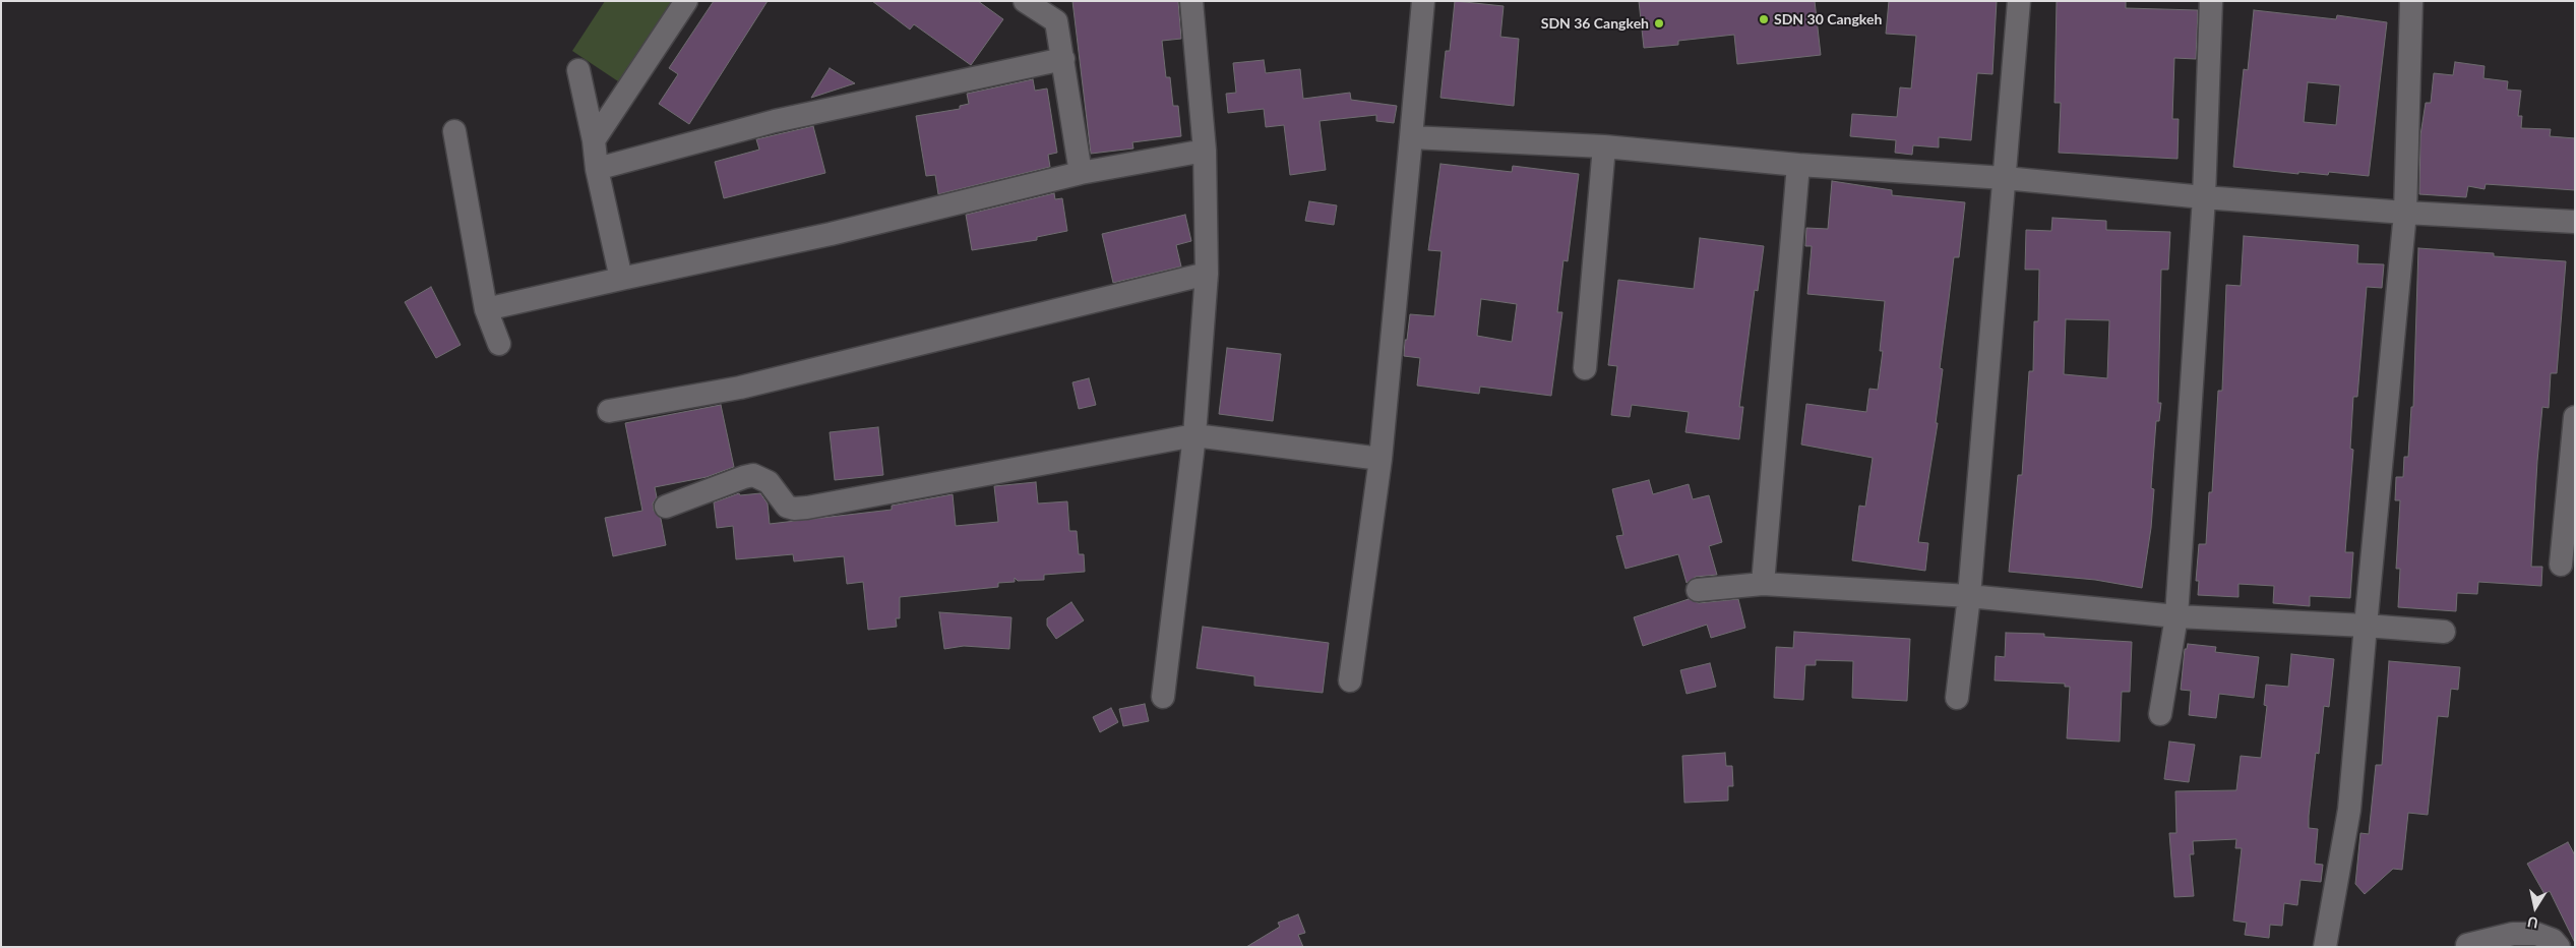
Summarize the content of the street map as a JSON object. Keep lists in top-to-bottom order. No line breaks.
{"places":["SDN 30 Cangkeh","SDN 36 Cangkeh"],"north":"bottom"}
